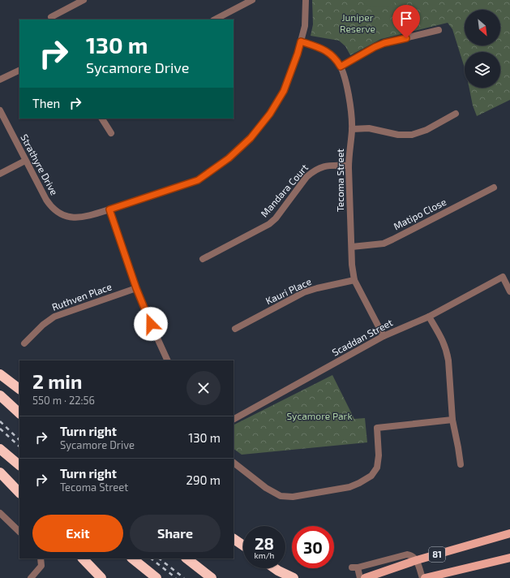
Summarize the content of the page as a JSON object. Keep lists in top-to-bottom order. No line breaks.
{"streets":{"main road":["81"],"street":["Strathyre Drive","Tecoma Street","Mandara Court","Matipo Close","Kauri Place","Ruthven Place","Scaddan Street"]},"crossings":[["Strathyre Drive","Tecoma Street"],["Tecoma Street","Mandara Court"],["Tecoma Street","Matipo Close"],["Tecoma Street","Kauri Place"],["Tecoma Street","Scaddan Street"]],"parks":["Juniper Reserve","Sycamore Park"],"north":"bottom right","page":{"turn":["130 m","Sycamore Drive"],"then":"Then","heading":["2 min","550 m · 22:56"],"list":[{"name":"Turn right","note":"Sycamore Drive","value":"130 m"},{"name":"Turn right","note":"Tecoma Street","value":"290 m"}],"buttons":["Exit","Share"],"speed":"28 km/h","limit":"30"}}
